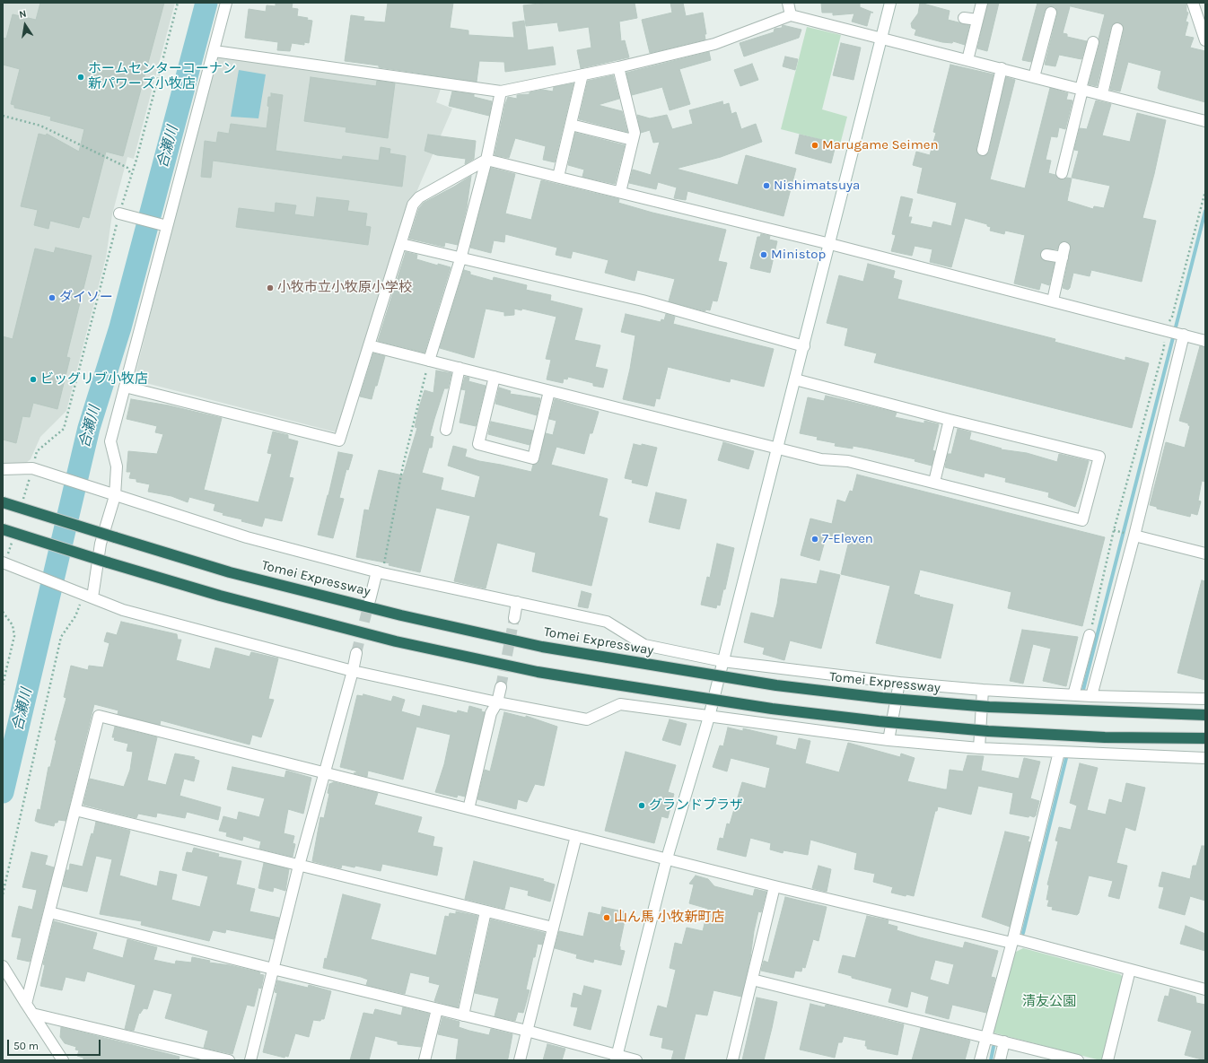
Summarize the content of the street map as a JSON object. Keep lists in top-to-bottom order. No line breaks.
{"streets":{"highway":["Tomei Expressway"]},"water":["合瀬川"],"parks":["清友公園"],"places":["ホームセンターコーナン 新パワーズ小牧店","Marugame Seimen","Nishimatsuya","Ministop","小牧市立小牧原小学校","ダイソー","ビッグリブ小牧店","7-Eleven","グランドプラザ","山ん馬 小牧新町店"],"scale_bar":"50 m","north":"top"}
